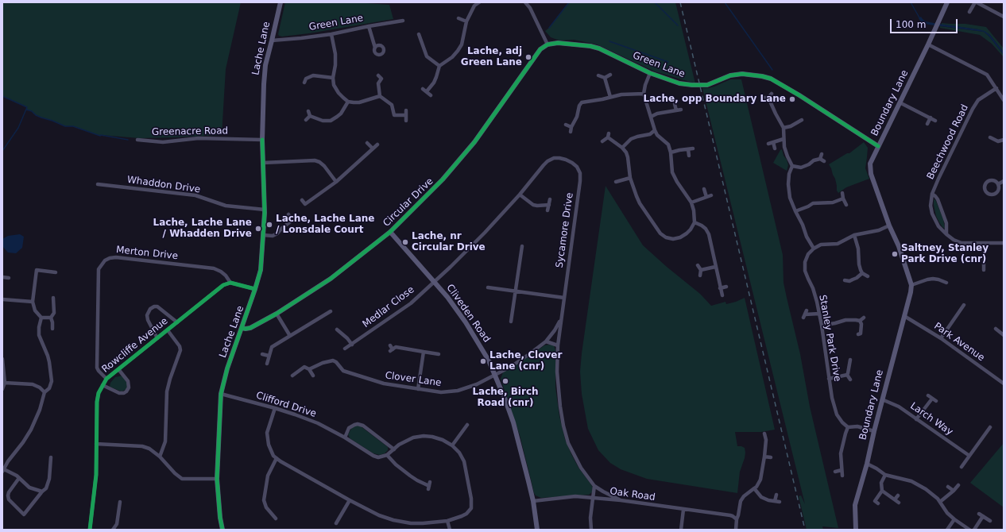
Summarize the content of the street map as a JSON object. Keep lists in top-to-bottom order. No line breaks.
{"streets":{"street":["Green Lane","Lache Lane","Boundary Lane","Greenacre Road","Beechwood Road","Whaddon Drive","Circular Drive","Sycamore Drive","Merton Drive","Medlar Close","Cliveden Road","Stanley Park Drive","Park Avenue","Rowcliffe Avenue","Clover Lane","Clifford Drive","Larch Way","Oak Road"]},"crossings":[["Green Lane","Lache Lane"],["Green Lane","Boundary Lane"],["Green Lane","Circular Drive"],["Lache Lane","Greenacre Road"],["Lache Lane","Whaddon Drive"],["Lache Lane","Circular Drive"],["Lache Lane","Clifford Drive"],["Boundary Lane","Park Avenue"],["Boundary Lane","Larch Way"],["Circular Drive","Cliveden Road"],["Sycamore Drive","Medlar Close"],["Sycamore Drive","Cliveden Road"],["Sycamore Drive","Clover Lane"],["Sycamore Drive","Oak Road"],["Merton Drive","Rowcliffe Avenue"],["Medlar Close","Cliveden Road"],["Cliveden Road","Clover Lane"],["Cliveden Road","Oak Road"]],"places":["Lache, adj Green Lane","Lache, opp Boundary Lane","Lache, Lache Lane / Lonsdale Court","Lache, Lache Lane / Whadden Drive","Lache, nr Circular Drive","Saltney, Stanley Park Drive (cnr)","Lache, Clover Lane (cnr)","Lache, Birch Road (cnr)"],"scale_bar":"100 m"}
